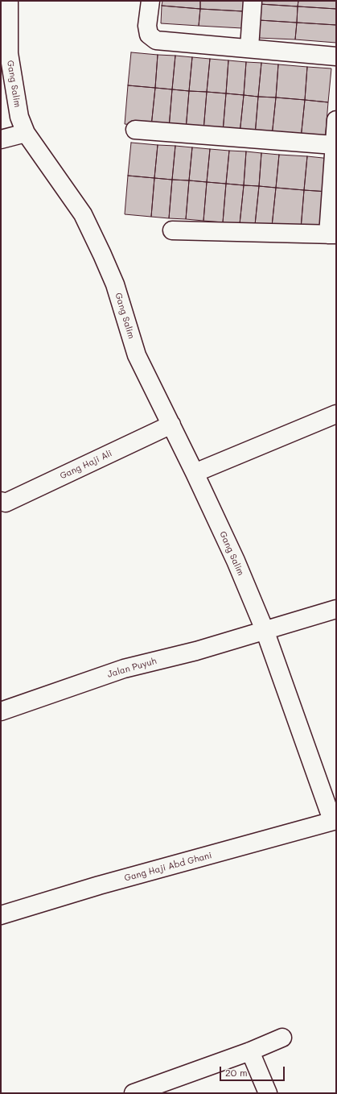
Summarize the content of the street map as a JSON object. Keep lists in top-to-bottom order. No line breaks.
{"streets":{"street":["Gang Salim","Gang Haji Ali","Jalan Puyuh","Gang Haji Abd Ghani"]},"crossings":[["Gang Salim","Gang Haji Ali"],["Gang Salim","Jalan Puyuh"],["Gang Salim","Gang Haji Abd Ghani"]],"scale_bar":"20 m"}
